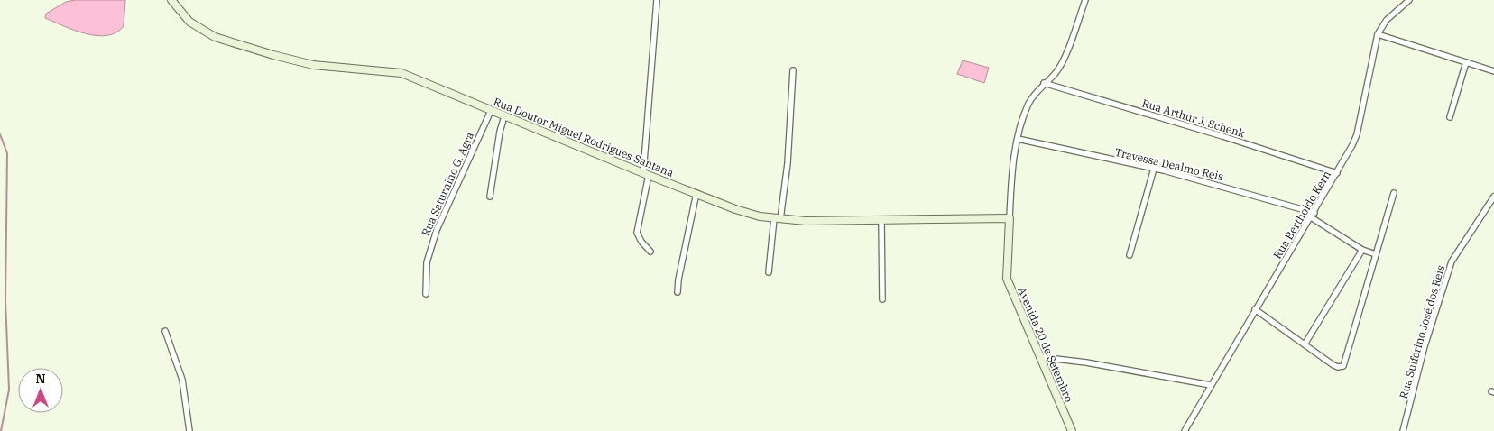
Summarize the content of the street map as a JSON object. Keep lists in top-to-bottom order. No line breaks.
{"streets":{"street":["Rua Arthur J. Schenk","Rua Doutor Miguel Rodrigues Santana","Travessa Dealmo Reis","Rua Saturnino G. Agra","Rua Bertholdo Kern","Rua Sulferino José dos Reis","Avenida 20 de Setembro"]},"crossings":[["Rua Arthur J. Schenk","Rua Bertholdo Kern"],["Rua Arthur J. Schenk","Avenida 20 de Setembro"],["Rua Doutor Miguel Rodrigues Santana","Rua Saturnino G. Agra"],["Rua Doutor Miguel Rodrigues Santana","Avenida 20 de Setembro"],["Travessa Dealmo Reis","Rua Bertholdo Kern"],["Travessa Dealmo Reis","Avenida 20 de Setembro"]],"north":"top"}
